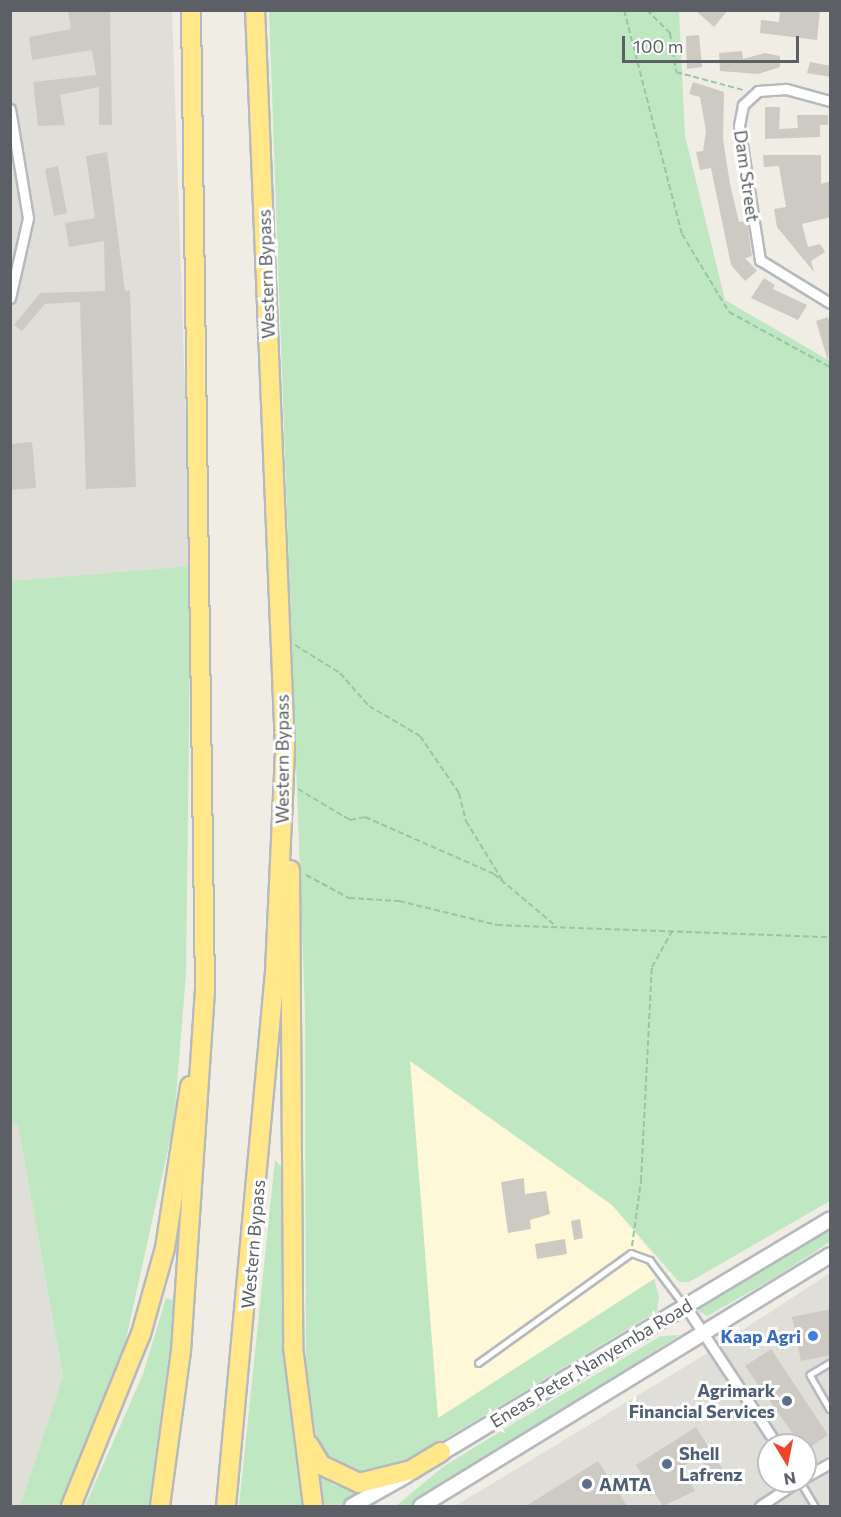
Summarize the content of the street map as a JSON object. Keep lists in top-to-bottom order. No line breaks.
{"streets":{"highway":["Western Bypass"],"main road":["Eneas Peter Nanyemba Road"],"street":["Dam Street"]},"places":["Kaap Agri","Agrimark Financial Services","Shell Lafrenz","AMTA"],"scale_bar":"100 m","north":"bottom"}
